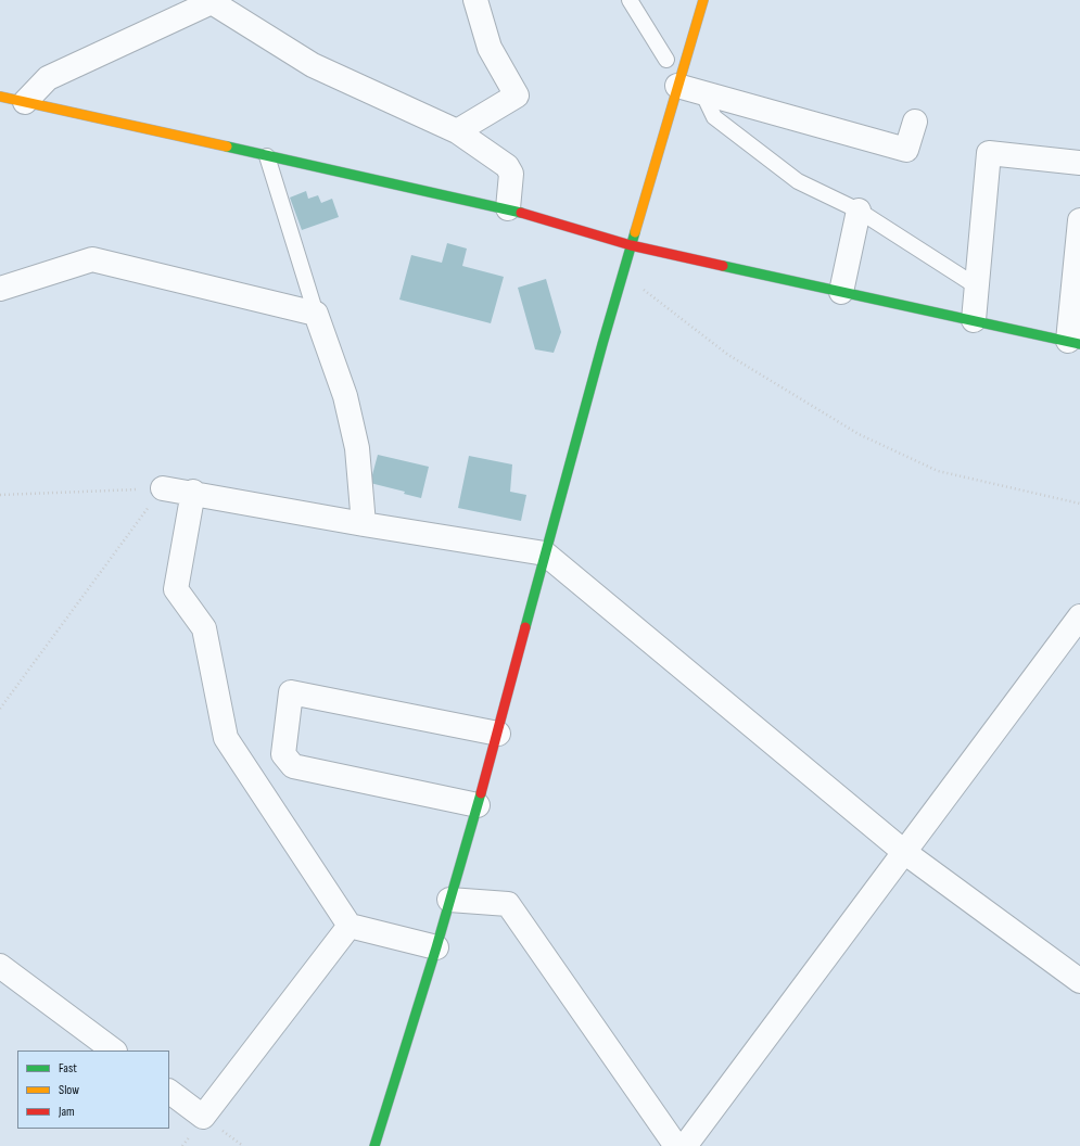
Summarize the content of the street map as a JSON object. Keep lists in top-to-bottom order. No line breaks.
{"legend":["Fast","Slow","Jam"]}
